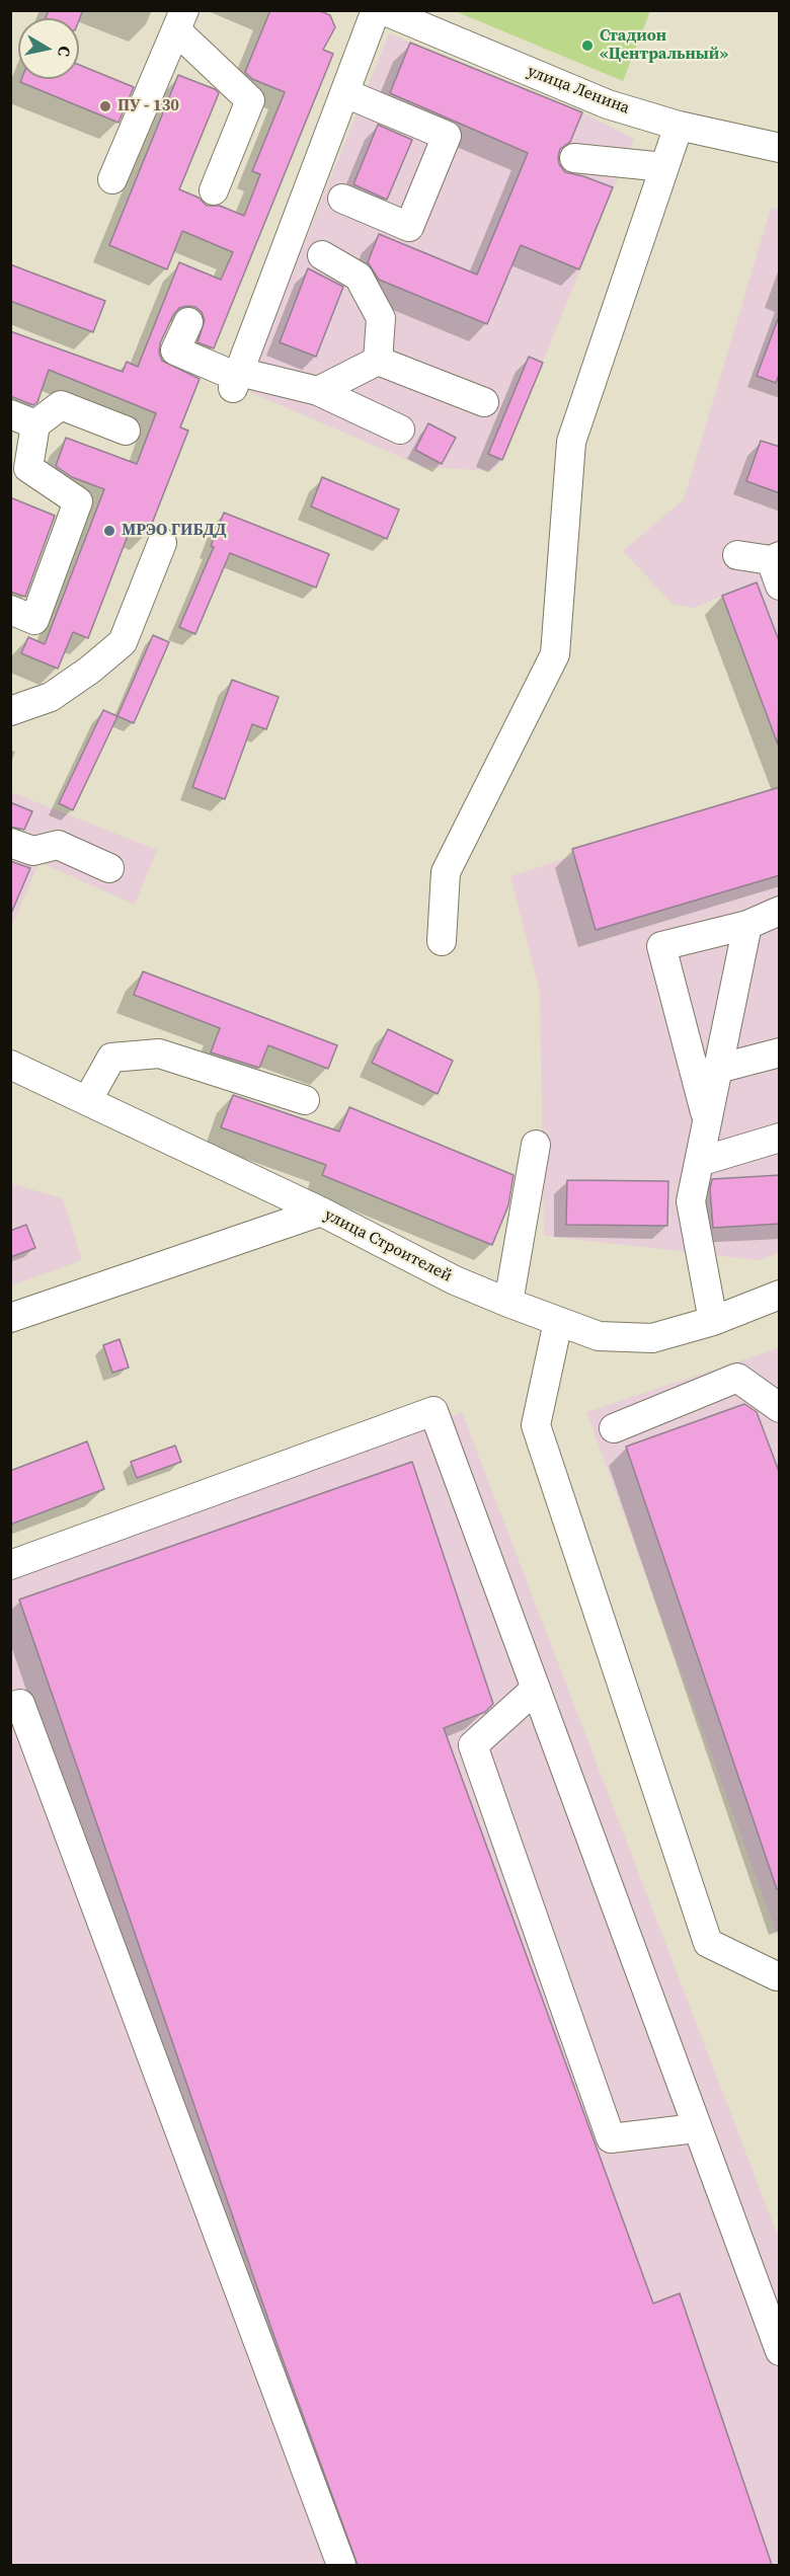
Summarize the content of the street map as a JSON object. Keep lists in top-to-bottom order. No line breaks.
{"streets":{"street":["улица Ленина","улица Строителей"]},"places":["Стадион «Центральный»","ПУ - 130","МРЭО ГИБДД"],"north":"right"}
